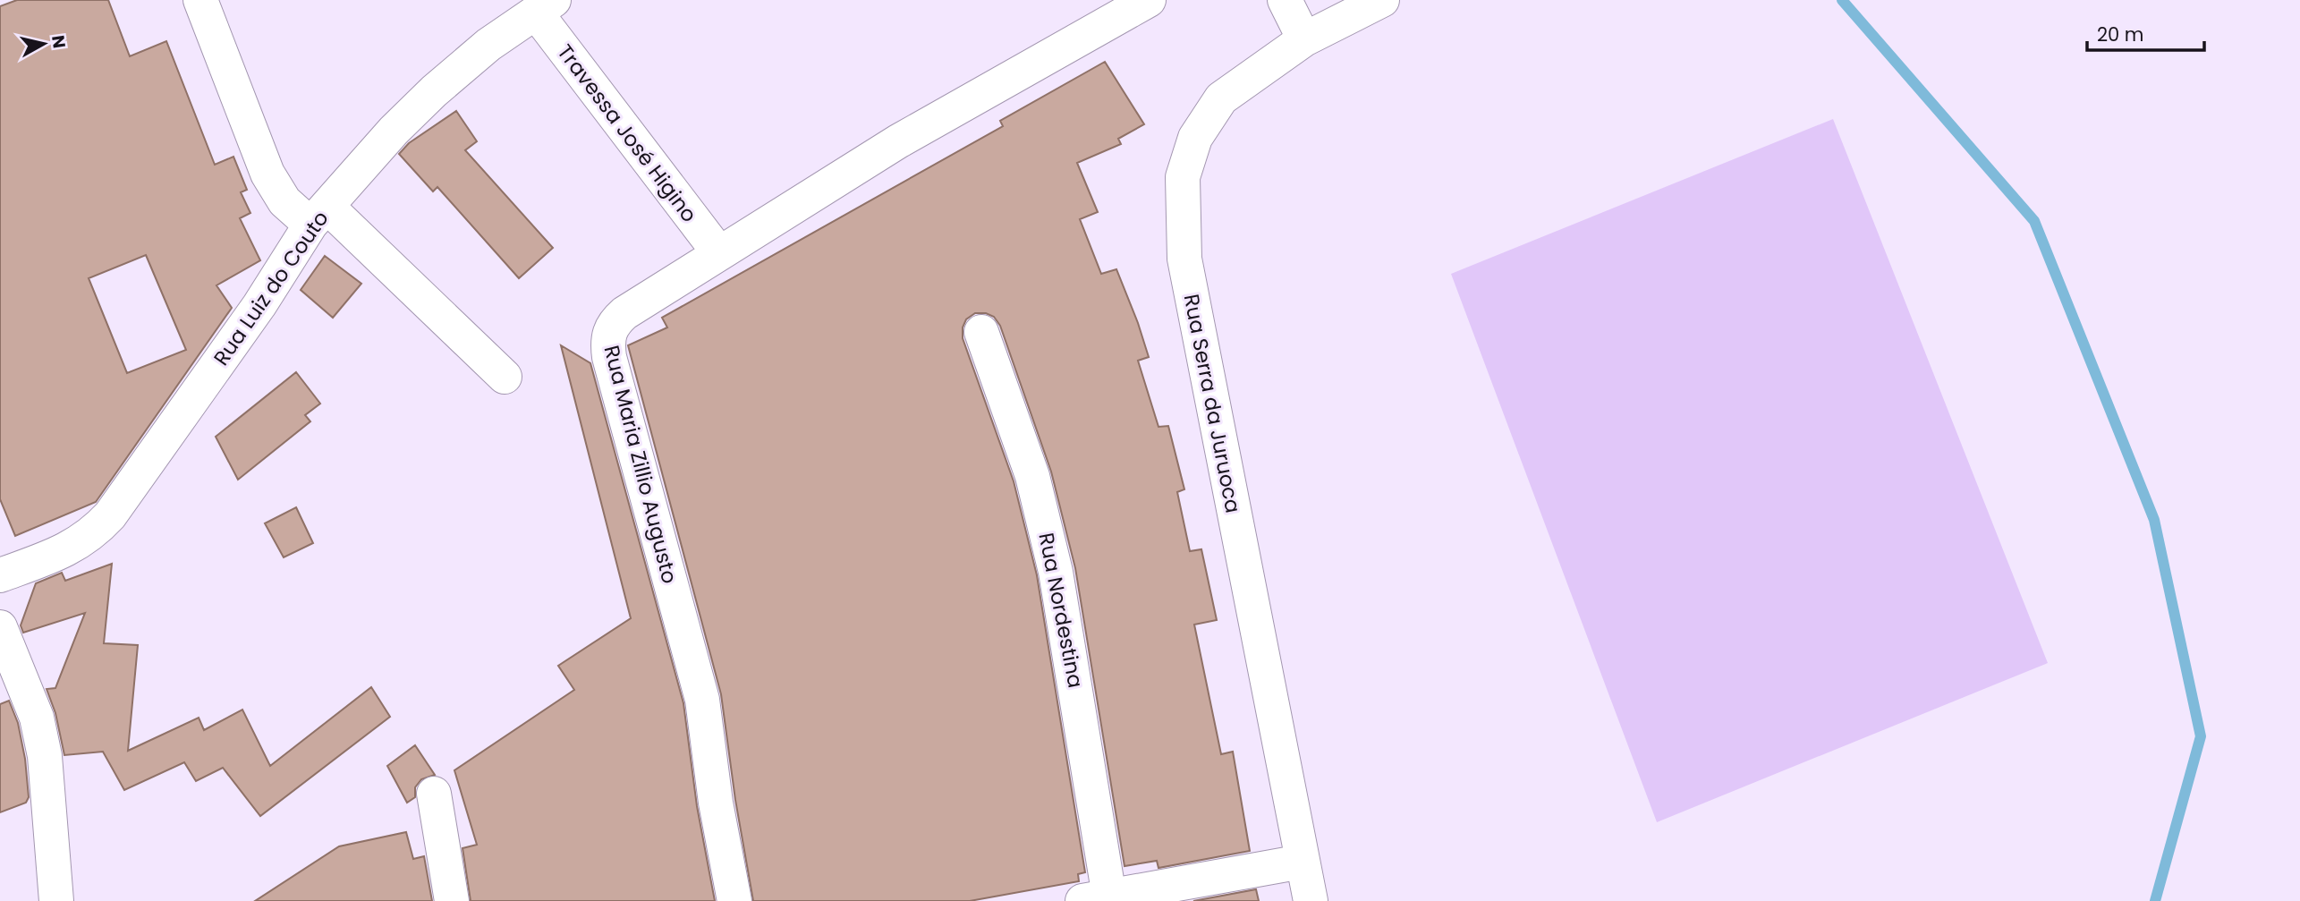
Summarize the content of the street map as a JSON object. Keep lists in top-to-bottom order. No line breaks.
{"streets":{"street":["Travessa José Higino","Rua Luiz do Couto","Rua Serra da Juruoca","Rua Maria Zillio Augusto","Rua Nordestina"]},"crossings":[["Travessa José Higino","Rua Luiz do Couto"],["Travessa José Higino","Rua Maria Zillio Augusto"]],"scale_bar":"20 m","north":"right"}
